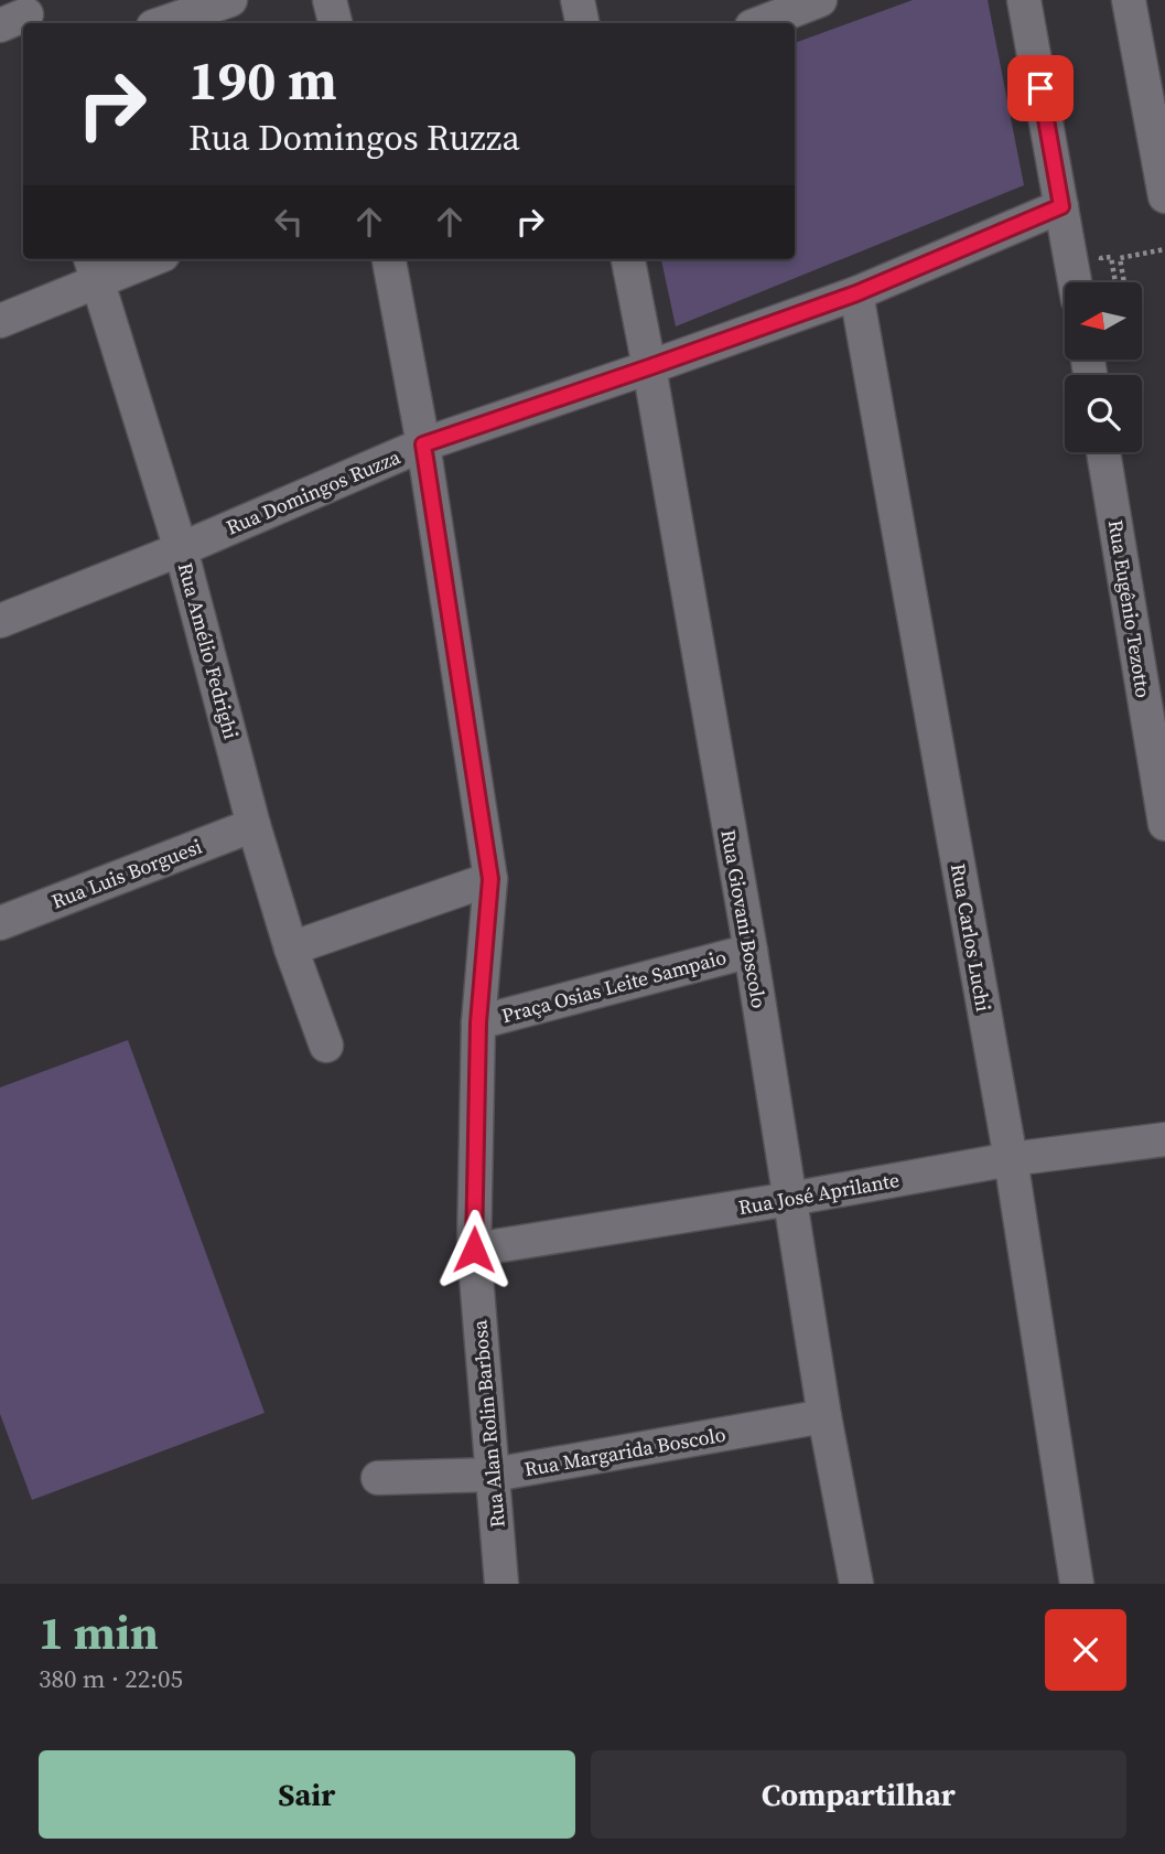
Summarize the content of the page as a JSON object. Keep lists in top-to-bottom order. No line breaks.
{"streets":{"street":["Rua Domingos Ruzza","Rua Eugênio Tezotto","Rua Amélio Fedrighi","Rua Luis Borguesi","Rua Giovani Boscolo","Rua Carlos Luchi","Praça Osias Leite Sampaio","Rua José Aprilante","Rua Alan Rolin Barbosa","Rua Margarida Boscolo"]},"crossings":[["Rua Domingos Ruzza","Rua Amélio Fedrighi"],["Rua Domingos Ruzza","Rua Giovani Boscolo"],["Rua Domingos Ruzza","Rua Carlos Luchi"],["Rua Domingos Ruzza","Rua Alan Rolin Barbosa"],["Rua Amélio Fedrighi","Rua Luis Borguesi"],["Rua Giovani Boscolo","Praça Osias Leite Sampaio"],["Rua Giovani Boscolo","Rua José Aprilante"],["Rua Giovani Boscolo","Rua Margarida Boscolo"],["Rua Carlos Luchi","Rua José Aprilante"],["Praça Osias Leite Sampaio","Rua Alan Rolin Barbosa"],["Rua José Aprilante","Rua Alan Rolin Barbosa"],["Rua Alan Rolin Barbosa","Rua Margarida Boscolo"]],"north":"left","page":{"turn":["190 m","Rua Domingos Ruzza"],"heading":["1 min","380 m · 22:05"],"buttons":["Sair","Compartilhar"]}}
